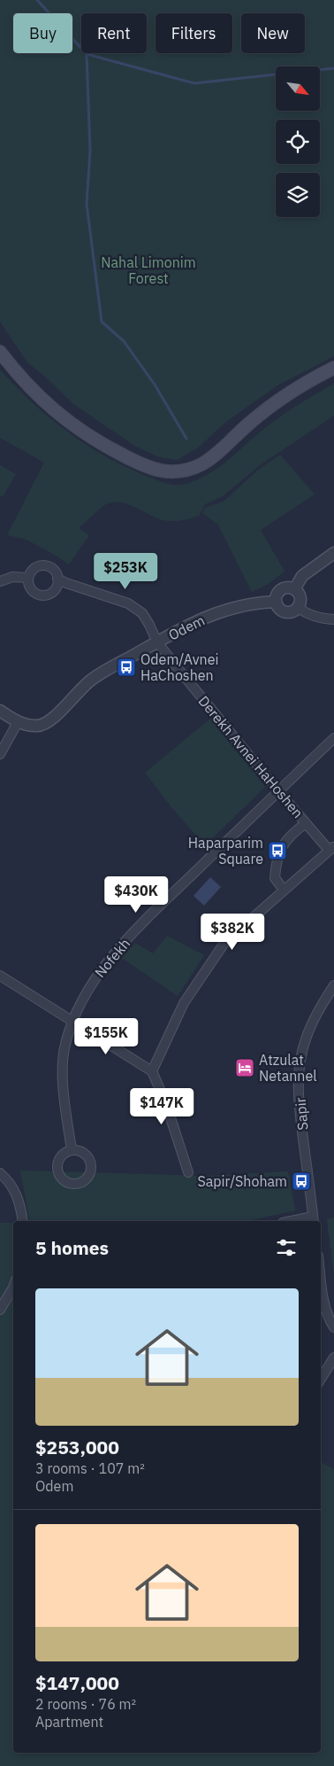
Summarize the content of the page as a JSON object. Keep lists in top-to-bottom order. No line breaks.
{"streets":{"street":["Odem","Derekh Avnei HaHoshen","Nofekh","Sapir"]},"crossings":[["Odem","Derekh Avnei HaHoshen"],["Derekh Avnei HaHoshen","Nofekh"]],"parks":["Nahal Limonim Forest"],"places":{"bus stop":["Odem/Avnei HaChoshen","Haparparim Square","Sapir/Shoham"],"hotel":["Atzulat Netannel"]},"north":"bottom right","page":{"chip":["Buy","Rent","Filters","New"],"price":["$253K","$430K","$382K","$155K","$147K"],"heading":"5 homes","list":[{"name":"$253,000","note":"3 rooms · 107 m² · Odem"},{"name":"$147,000","note":"2 rooms · 76 m² · Apartment"}]}}
